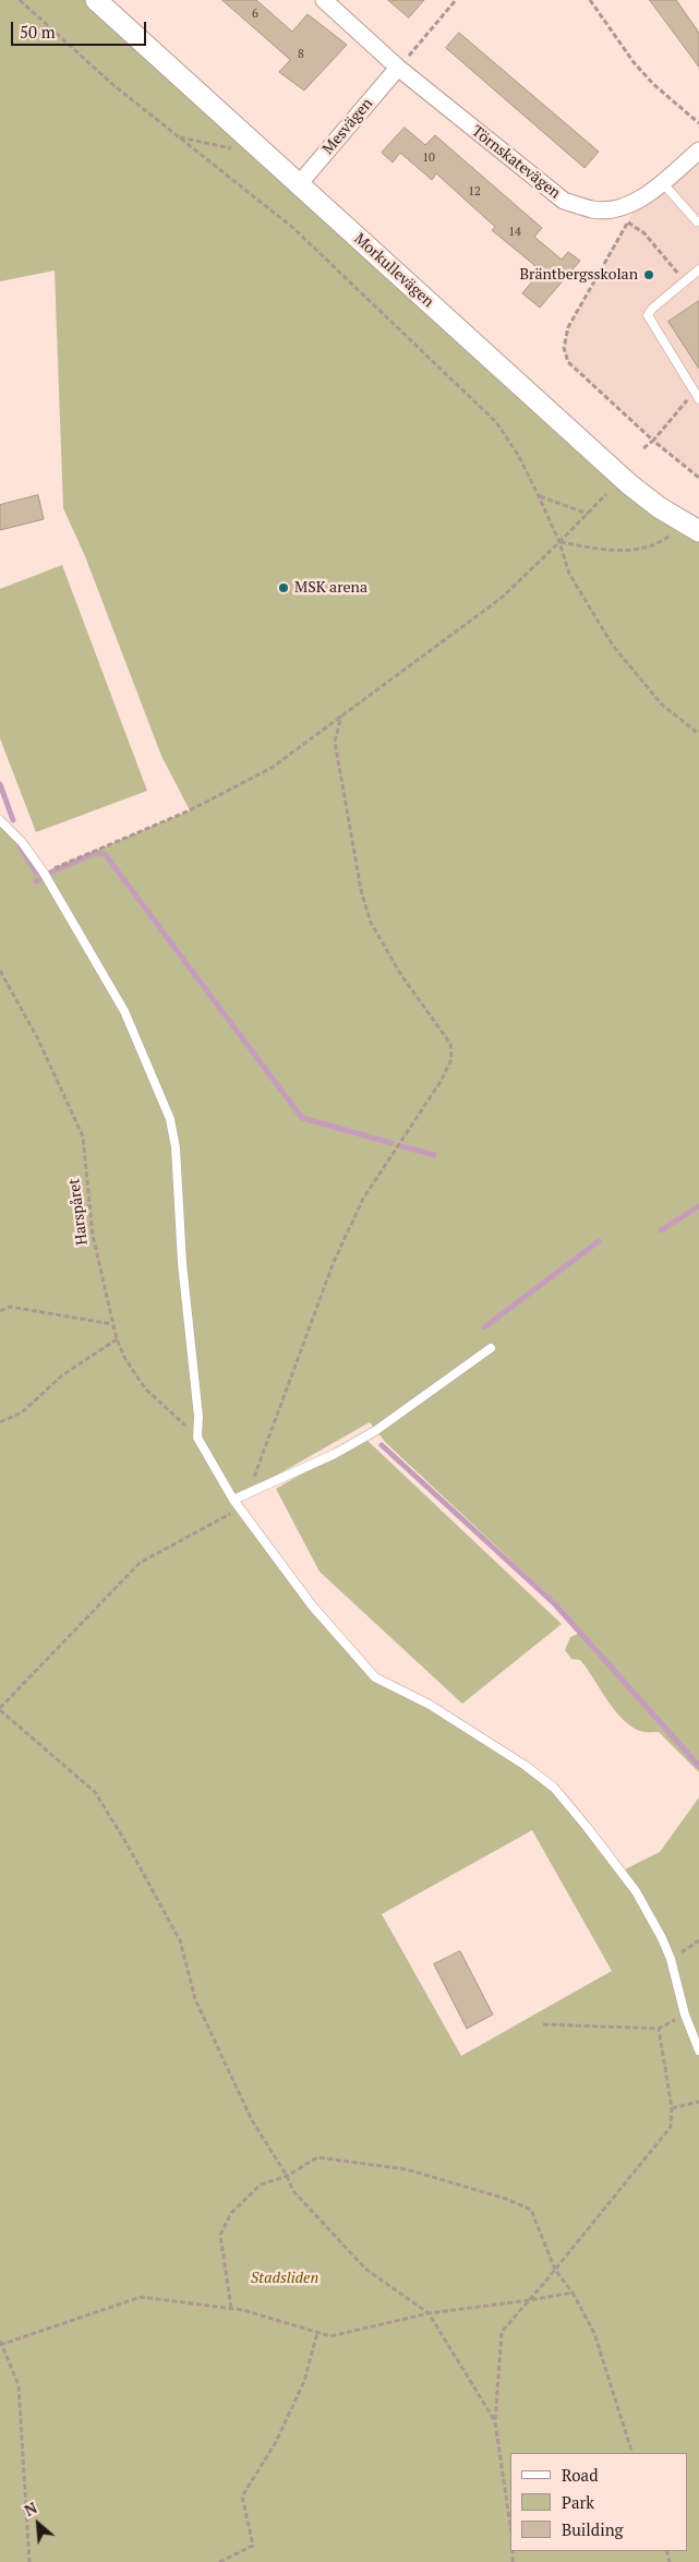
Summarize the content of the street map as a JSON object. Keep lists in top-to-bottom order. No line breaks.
{"streets":{"street":["Mesvägen","Törnskatevägen","Morkullevägen"],"path":["Harspåret"]},"crossings":[["Mesvägen","Törnskatevägen"],["Mesvägen","Morkullevägen"]],"parks":["Stadsliden"],"places":["Bräntbergsskolan","MSK arena"],"house_numbers":["6","8","10","12","14"],"legend":["Road","Park","Building"],"scale_bar":"50 m","north":"top left"}
